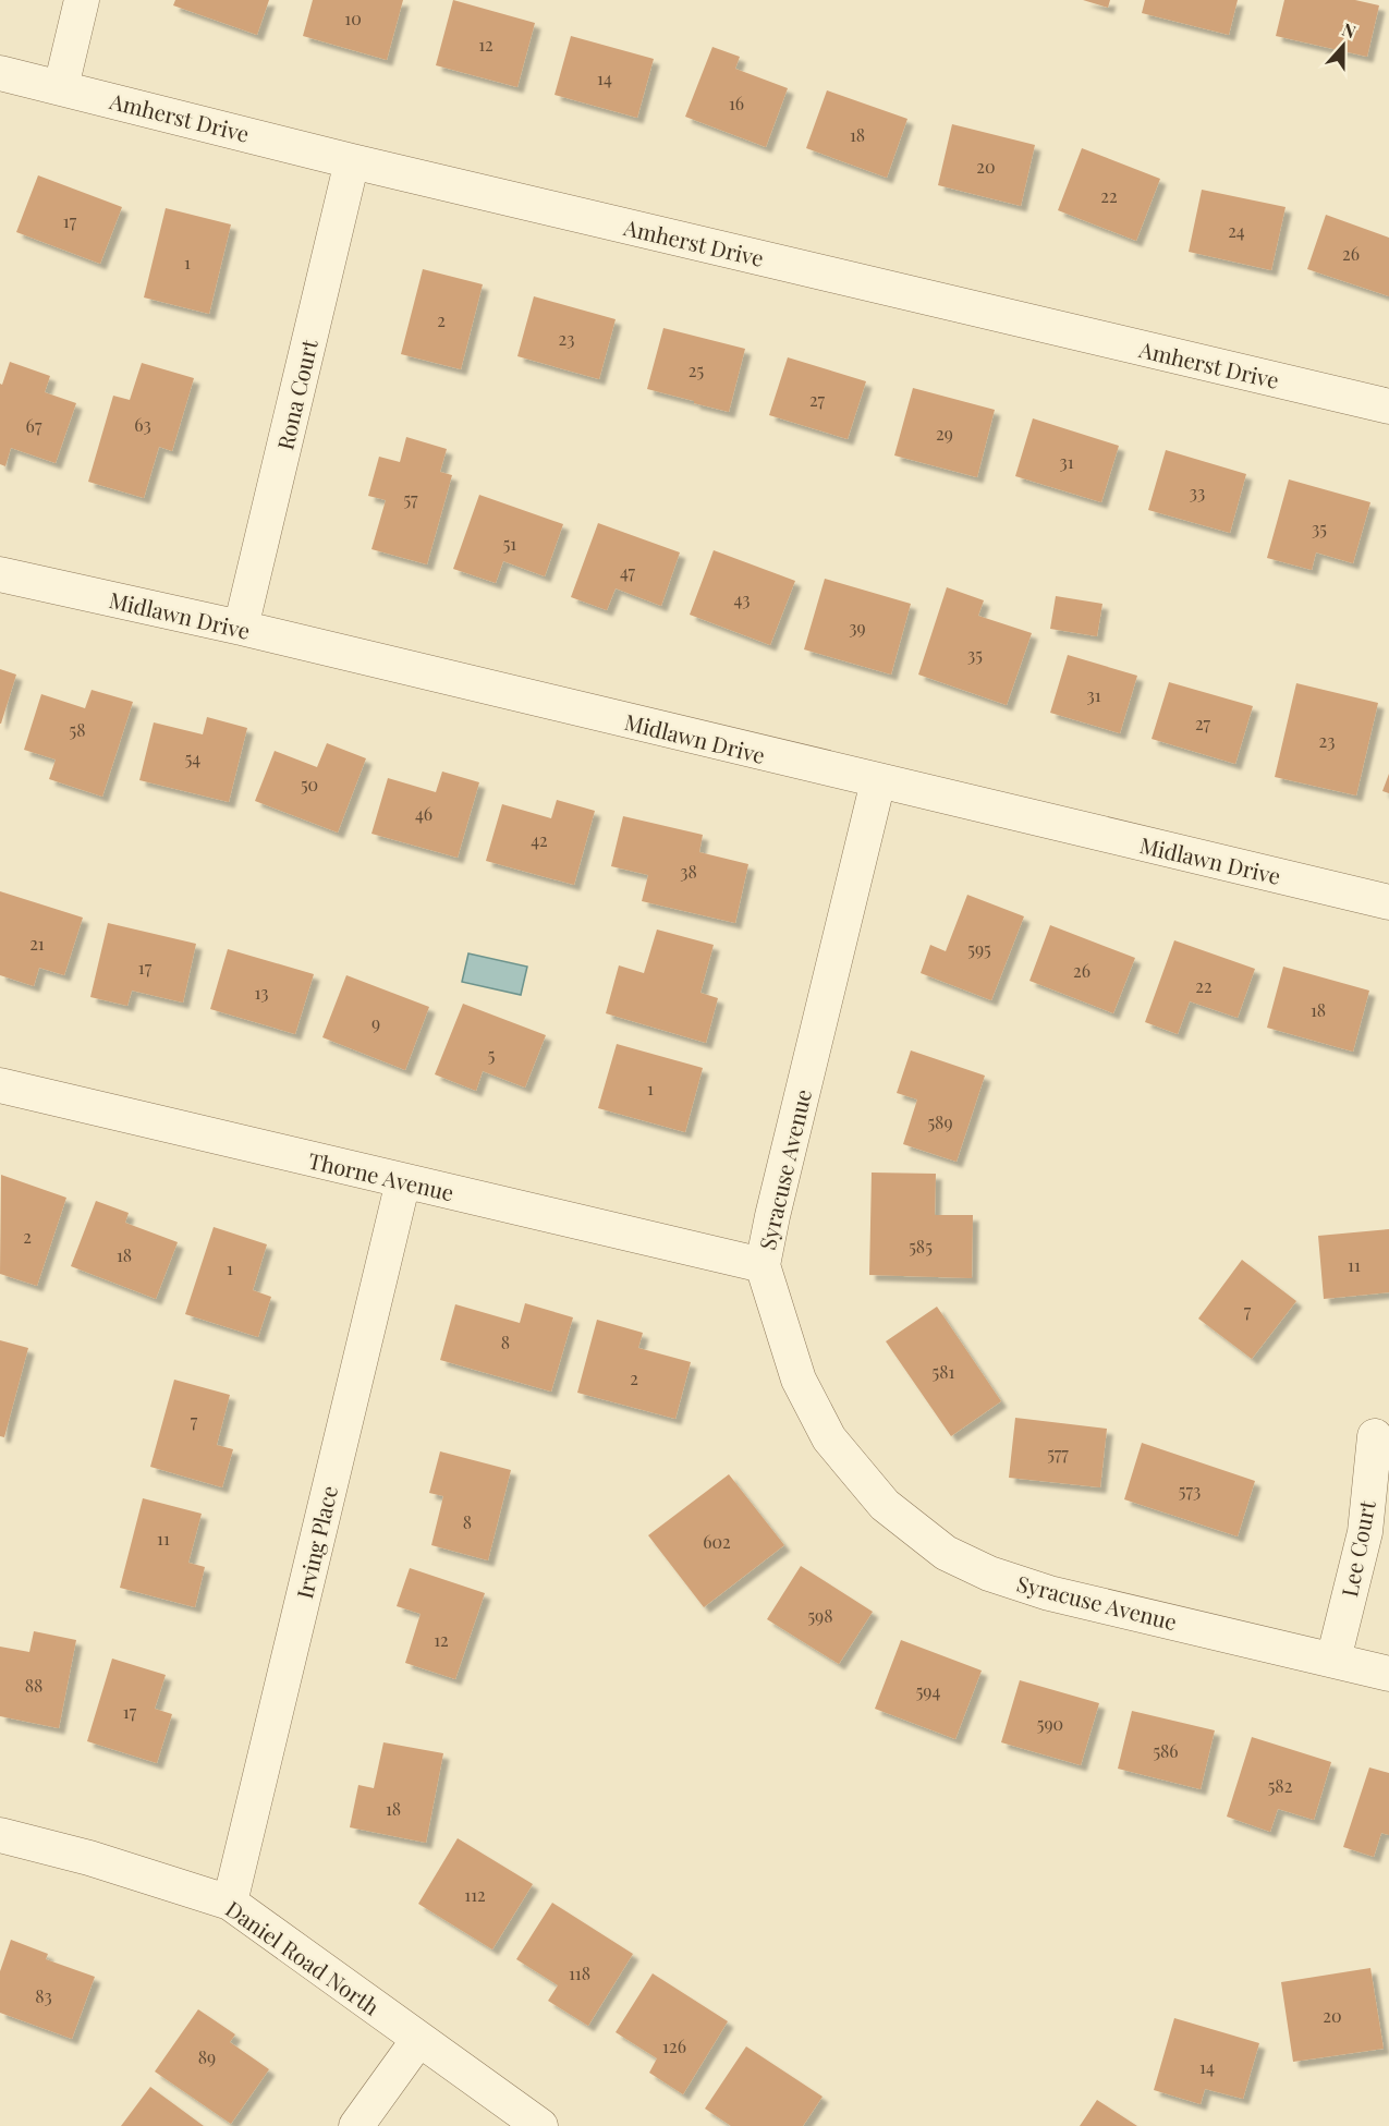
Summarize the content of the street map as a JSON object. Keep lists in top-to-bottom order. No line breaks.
{"streets":{"street":["Amherst Drive","Rona Court","Midlawn Drive","Syracuse Avenue","Thorne Avenue","Irving Place","Lee Court","Daniel Road North"]},"crossings":[["Amherst Drive","Rona Court"],["Rona Court","Midlawn Drive"],["Midlawn Drive","Syracuse Avenue"],["Syracuse Avenue","Thorne Avenue"],["Syracuse Avenue","Lee Court"],["Thorne Avenue","Irving Place"],["Irving Place","Daniel Road North"]],"house_numbers":["10","12","14","16","18","20","22","17","24","26","1","2","23","25","27","63","67","29","31","33","57","35","51","47","43","39","35","31","27","58","23","54","50","46","42","38","21","595","17","26","22","13","18","9","5","1","589","2","585","18","11","1","7","8","581","2","7","577","573","8","11","602","598","12","88","594","17","590","586","582","18","112","118","83","20","126","89","14"],"north":"top"}
